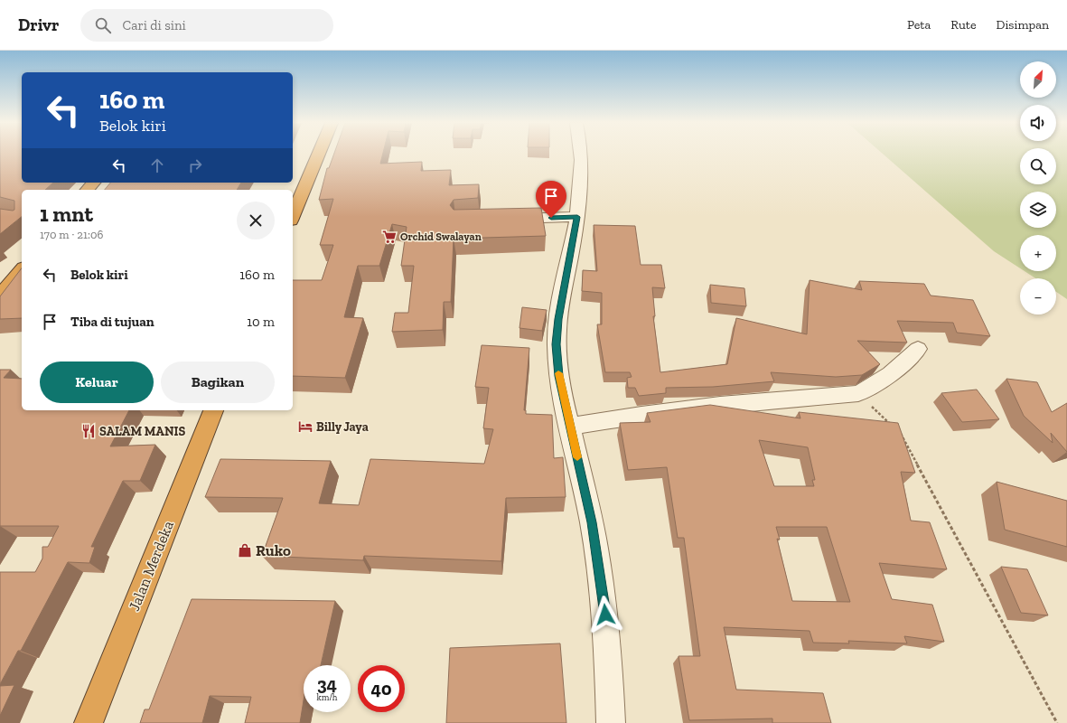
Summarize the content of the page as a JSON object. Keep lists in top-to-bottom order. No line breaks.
{"streets":{"highway":["Jalan Merdeka"]},"places":{"supermarket":["Orchid Swalayan"],"hotel":["Billy Jaya"],"restaurant":["SALAM MANIS"],"shop":["Ruko"]},"north":"top right","page":{"header":"Drivr","search":"Cari di sini","nav":["Peta","Rute","Disimpan"],"map_buttons":["+","−"],"turn":["160 m","Belok kiri"],"heading":["1 mnt","170 m · 21:06"],"list":[{"name":"Belok kiri","value":"160 m"},{"name":"Tiba di tujuan","value":"10 m"}],"buttons":["Keluar","Bagikan"],"speed":"34 km/h","limit":"40"}}
